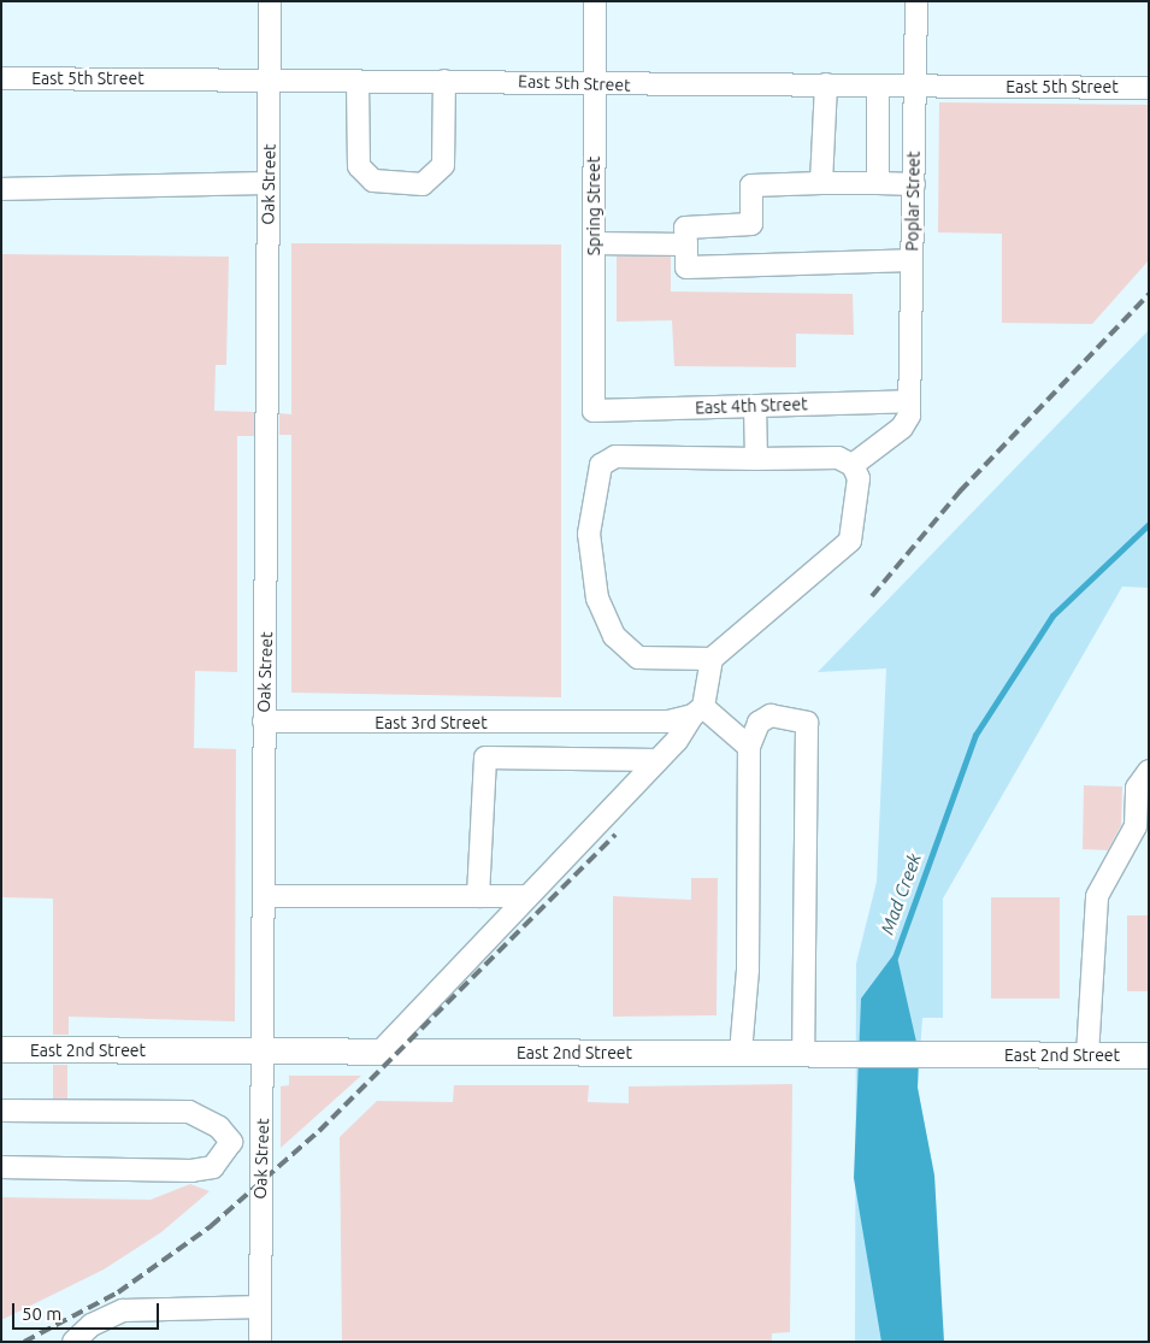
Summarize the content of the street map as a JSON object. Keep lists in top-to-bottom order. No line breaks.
{"streets":{"main road":["East 2nd Street"],"street":["East 5th Street","Oak Street","Poplar Street","Spring Street","East 4th Street","East 3rd Street"]},"crossings":[["East 5th Street","Oak Street"],["East 5th Street","Poplar Street"],["East 5th Street","Spring Street"],["Oak Street","East 3rd Street"],["Oak Street","East 2nd Street"],["Poplar Street","East 4th Street"],["Spring Street","East 4th Street"]],"water":["Mad Creek"],"scale_bar":"50 m"}
